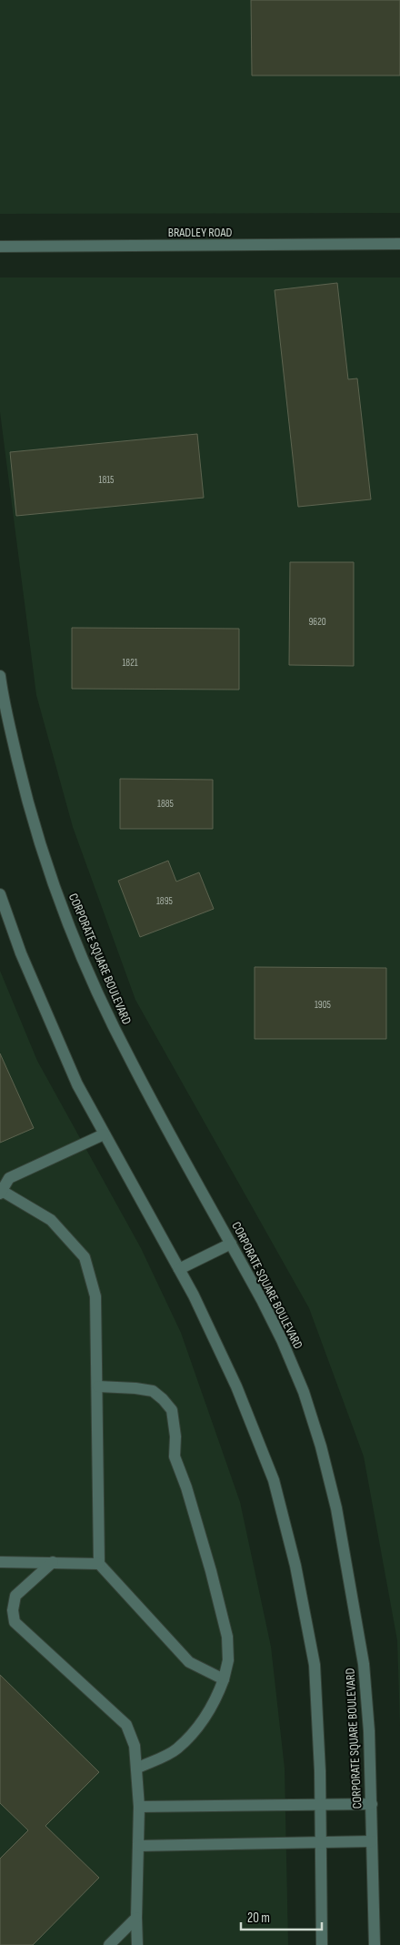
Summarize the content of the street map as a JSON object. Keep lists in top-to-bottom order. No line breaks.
{"streets":{"street":["BRADLEY ROAD","CORPORATE SQUARE BOULEVARD"]},"house_numbers":["1815","9620","1821","1885","1895","1905"],"scale_bar":"20 m"}
